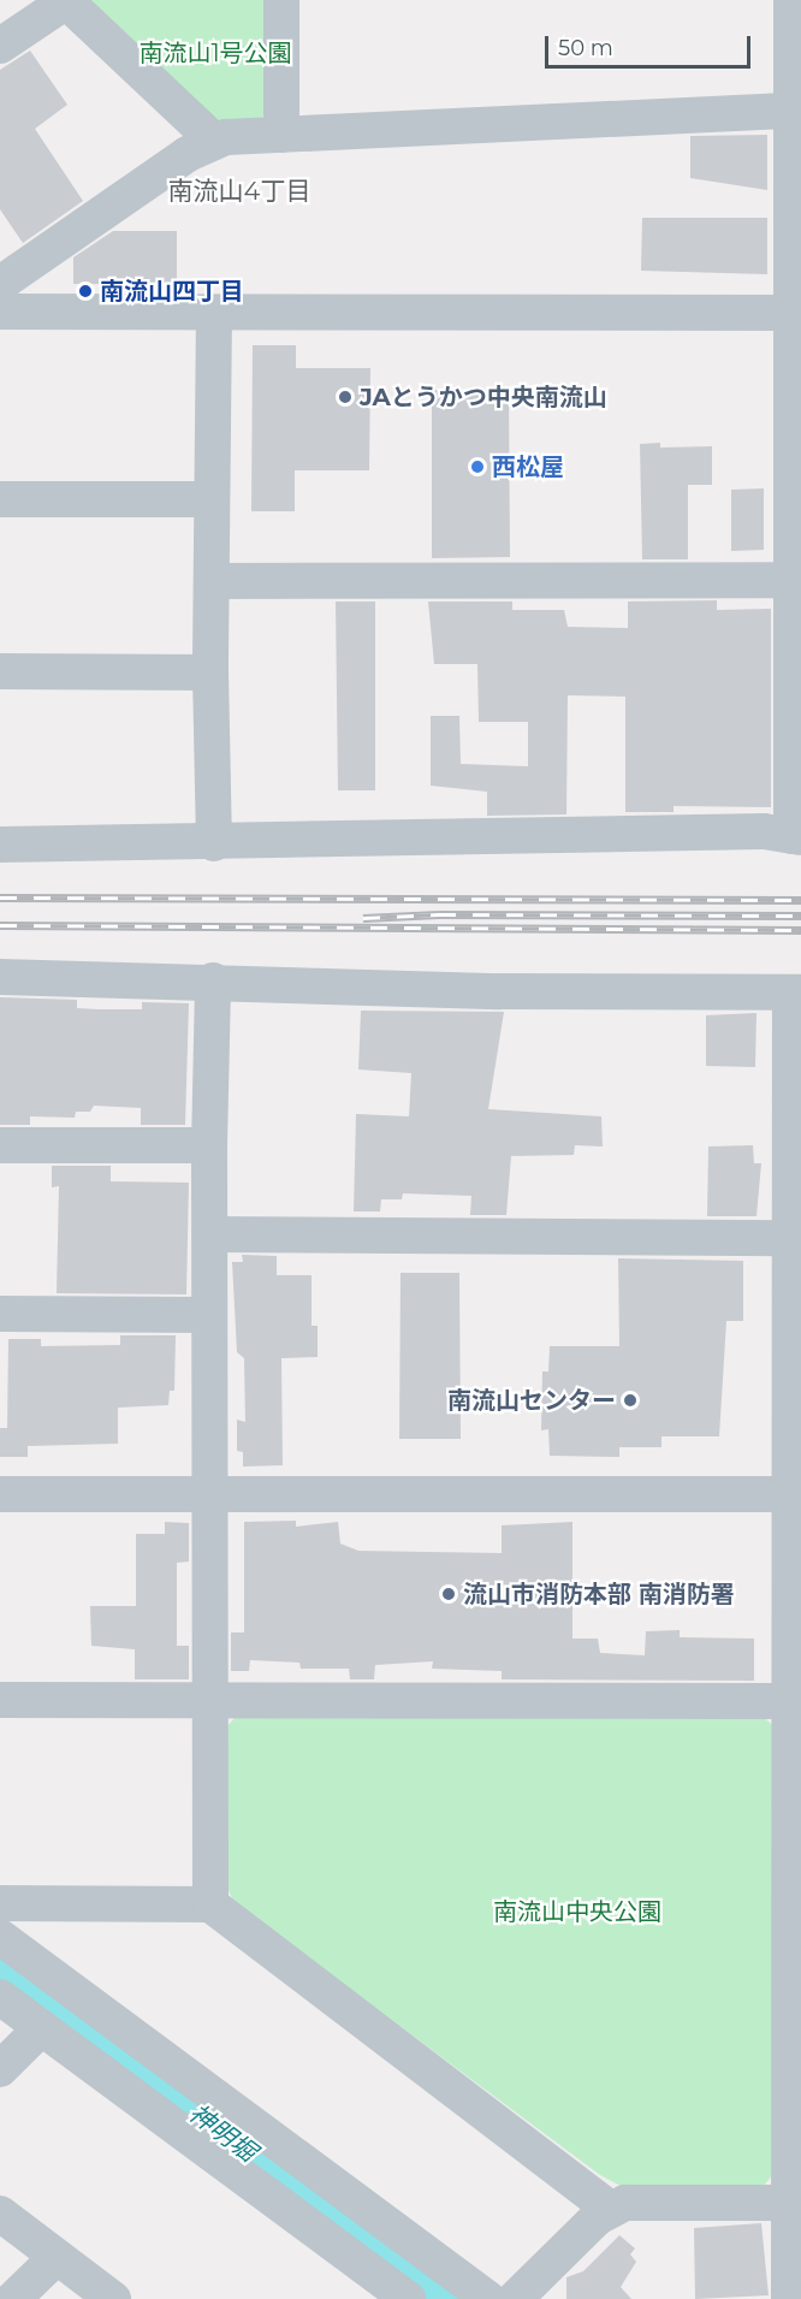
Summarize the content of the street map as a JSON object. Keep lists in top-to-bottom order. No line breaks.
{"districts":["南流山4丁目"],"water":["神明堀"],"parks":["南流山1号公園","南流山中央公園"],"places":["南流山四丁目","JAとうかつ中央南流山","西松屋","南流山センター","流山市消防本部 南消防署"],"scale_bar":"50 m"}
